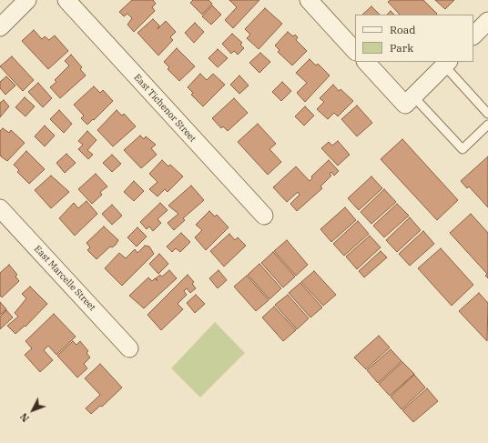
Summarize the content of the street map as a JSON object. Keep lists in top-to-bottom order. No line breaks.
{"streets":{"street":["East Tichenor Street","East Marcelle Street"]},"legend":["Road","Park"],"north":"bottom left"}
